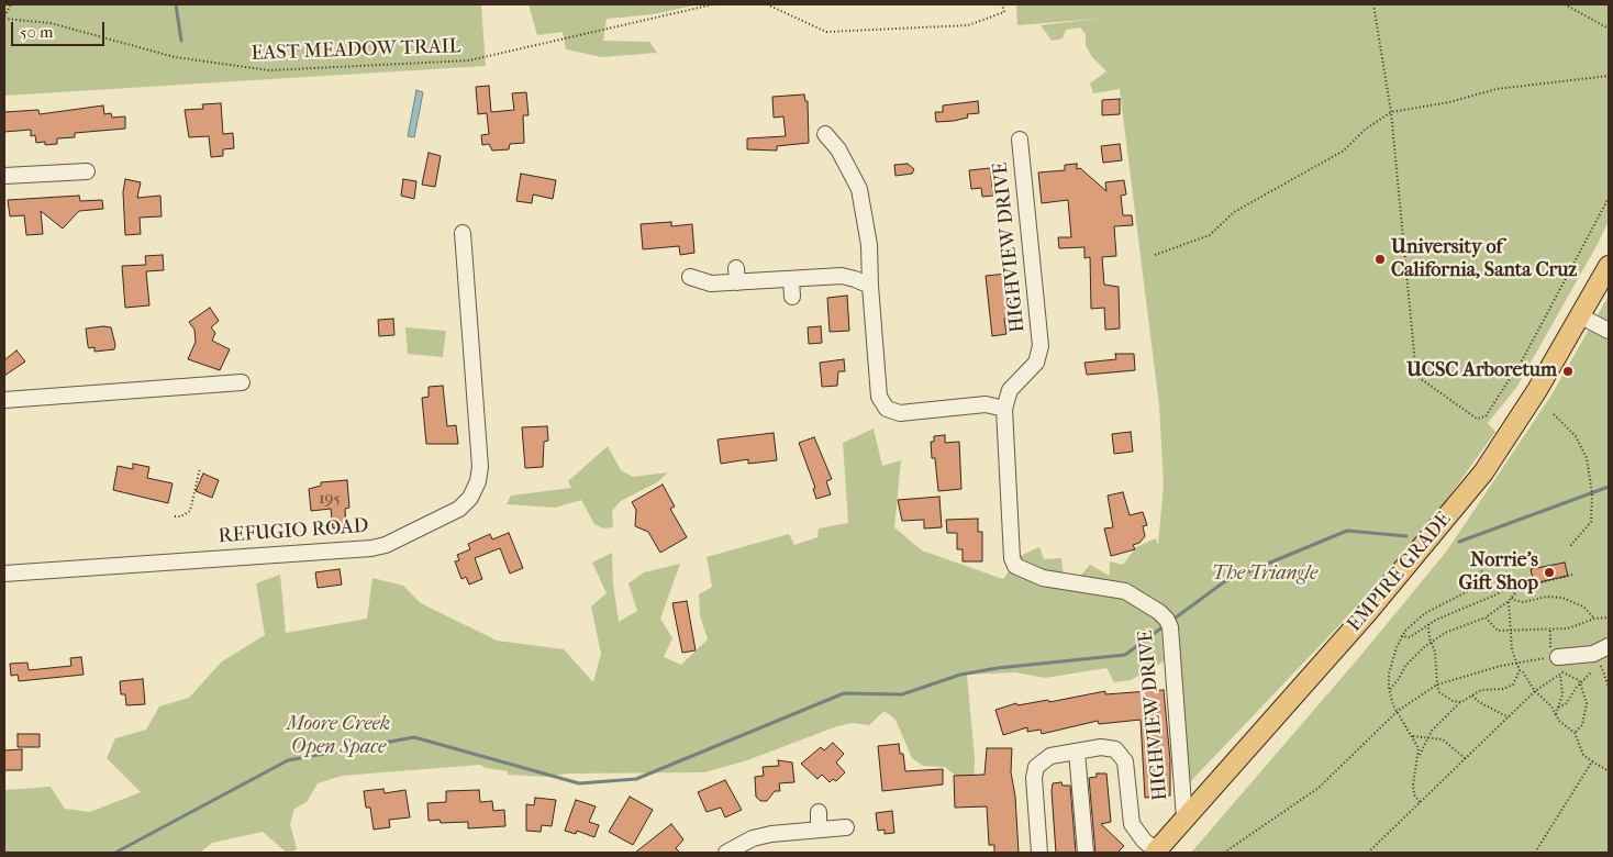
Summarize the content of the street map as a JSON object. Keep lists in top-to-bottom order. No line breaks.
{"streets":{"main road":["EMPIRE GRADE"],"street":["HIGHVIEW DRIVE","REFUGIO ROAD"],"path":["EAST MEADOW TRAIL"]},"crossings":[["HIGHVIEW DRIVE","EMPIRE GRADE"]],"parks":["The Triangle","Moore Creek Open Space"],"places":["University of California, Santa Cruz","UCSC Arboretum","Norrie's Gift Shop"],"house_numbers":["195"],"scale_bar":"50 m"}
